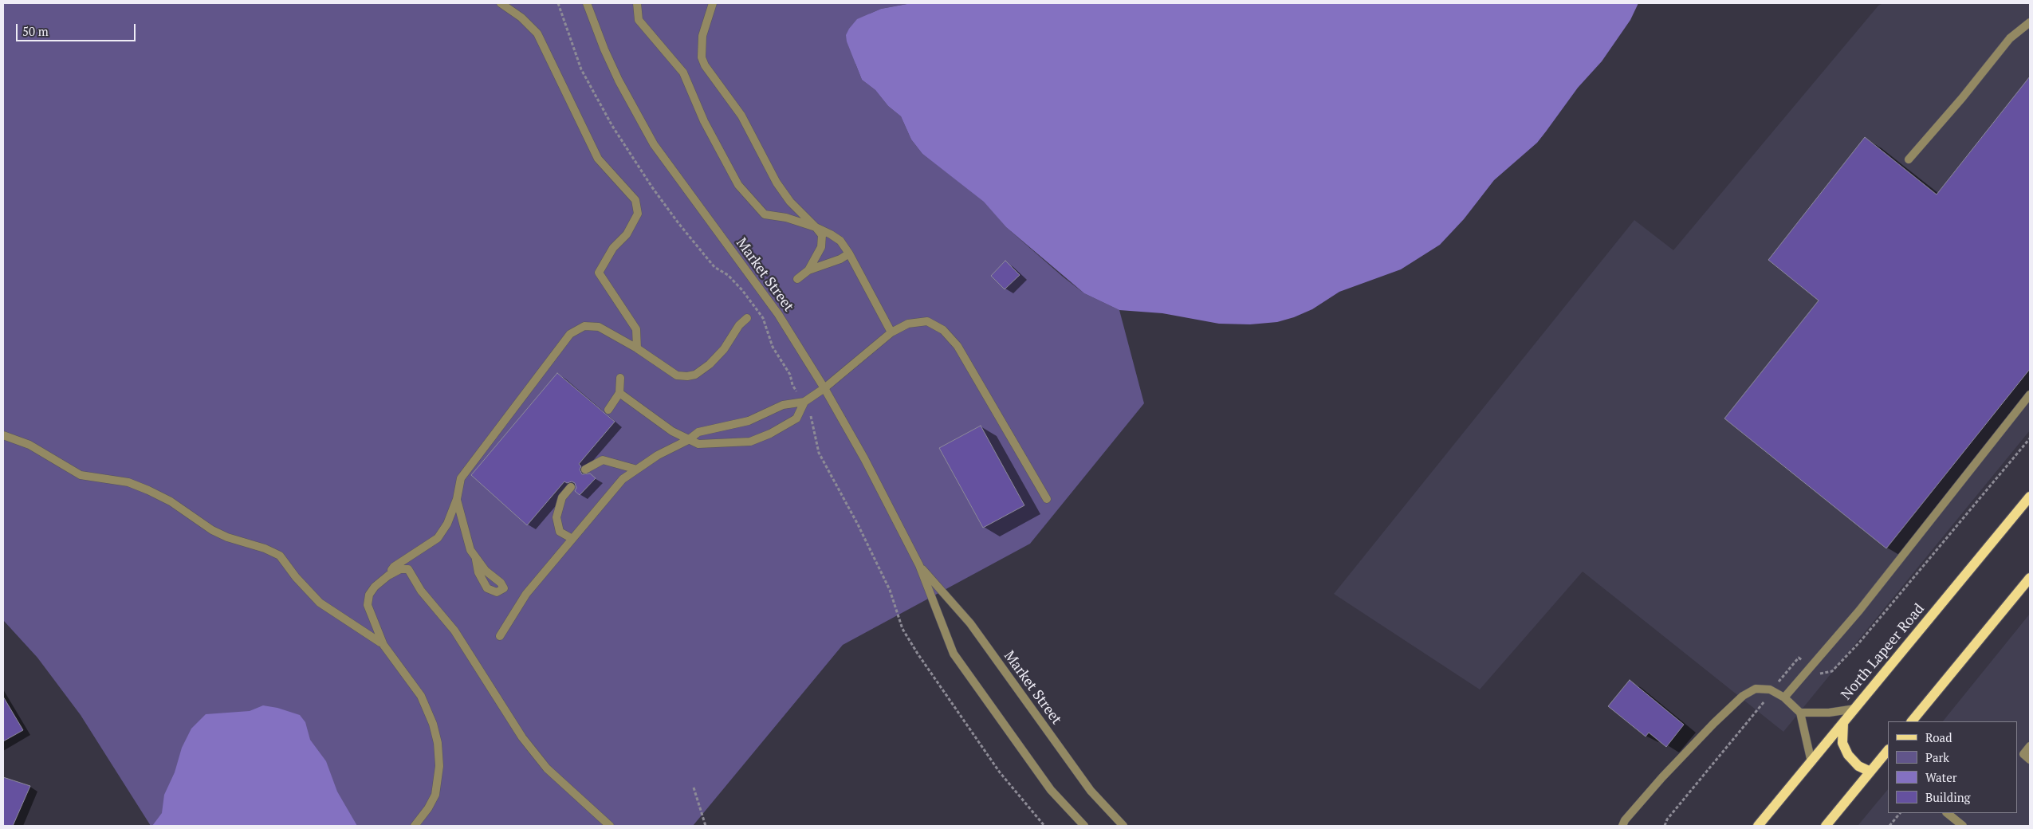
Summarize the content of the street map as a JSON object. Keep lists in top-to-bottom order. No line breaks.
{"streets":{"main road":["North Lapeer Road"],"street":["Market Street"]},"legend":["Road","Park","Water","Building"],"scale_bar":"50 m"}
